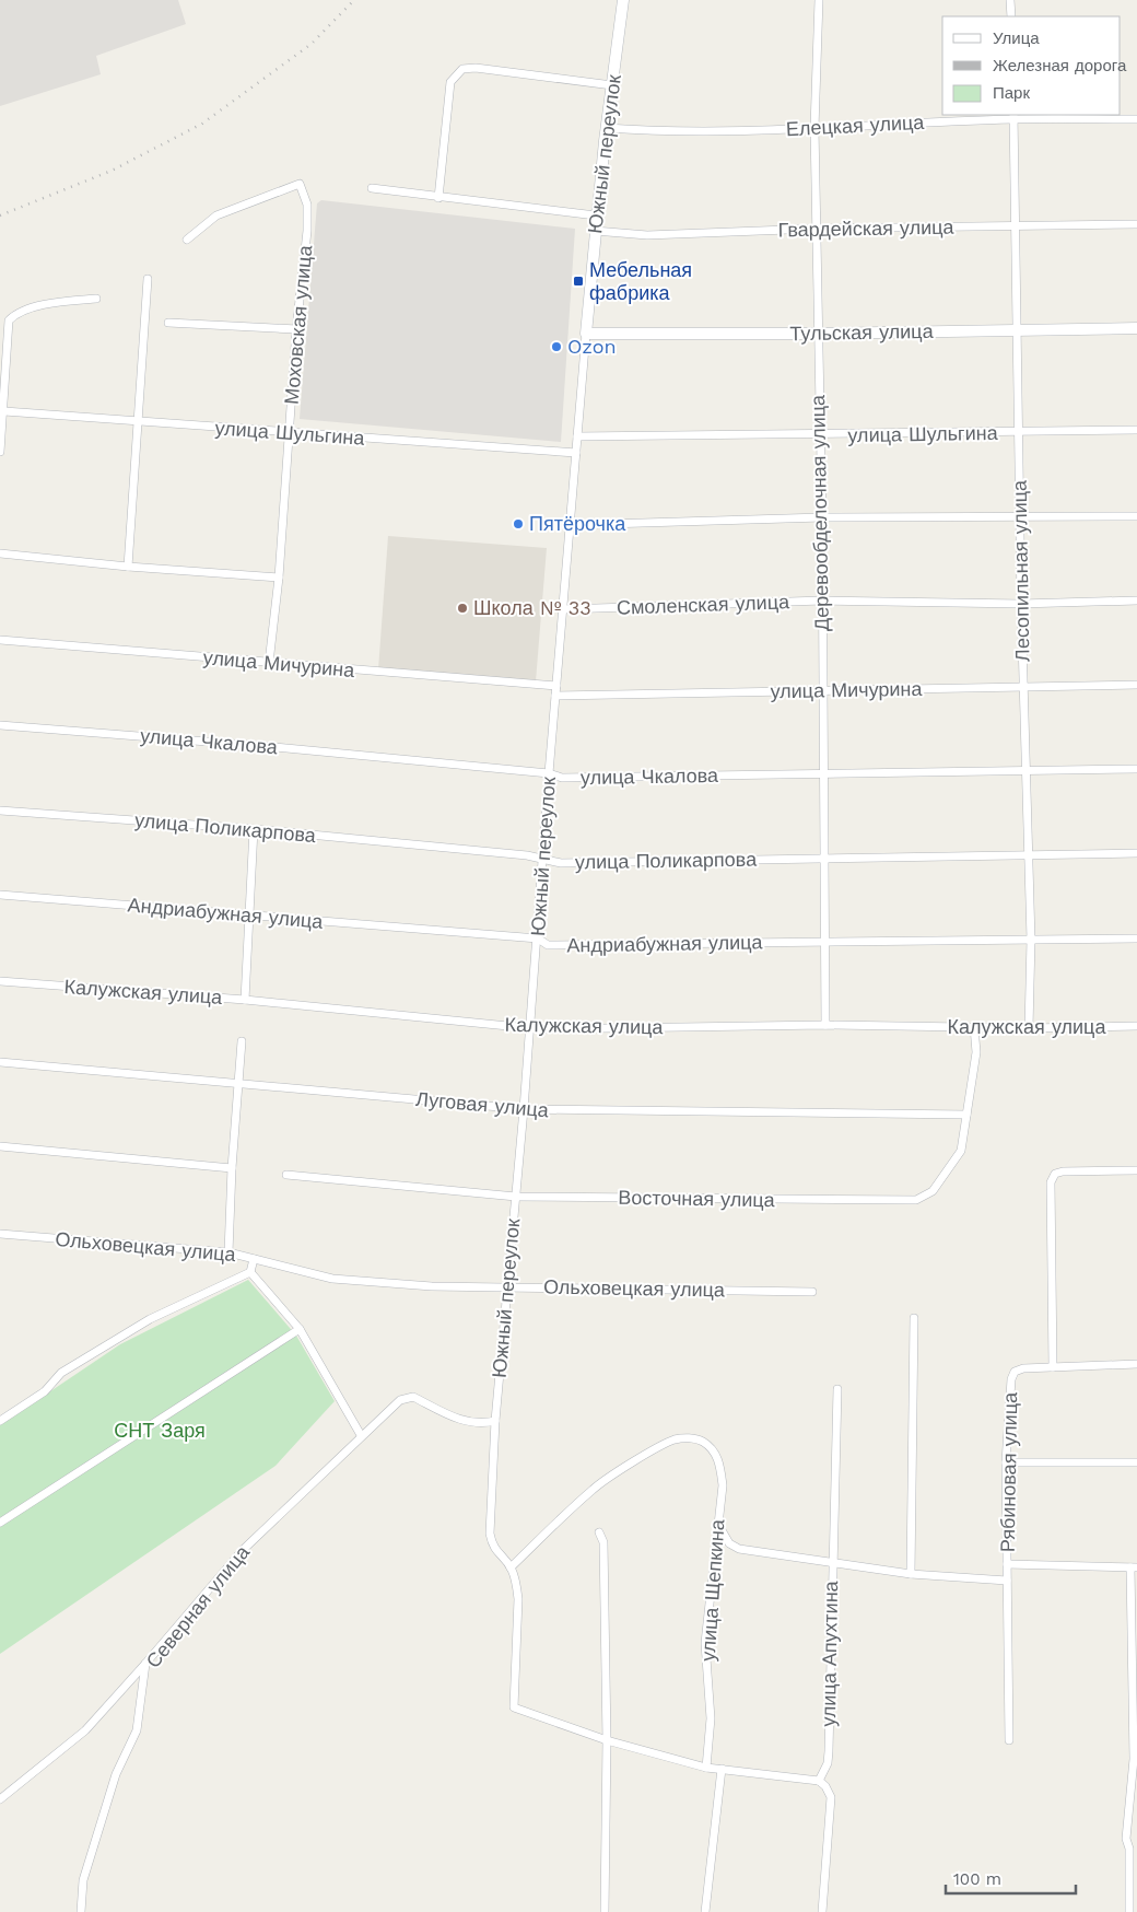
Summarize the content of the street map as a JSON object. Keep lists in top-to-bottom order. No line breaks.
{"streets":{"main road":["Южный переулок","Тульская улица"],"street":["Елецкая улица","Гвардейская улица","Моховская улица","улица Шульгина","Деревообделочная улица","Лесопильная улица","Смоленская улица","улица Мичурина","улица Чкалова","улица Поликарпова","Андриабужная улица","Калужская улица","Луговая улица","Восточная улица","Ольховецкая улица","Рябиновая улица","улица Щепкина","Северная улица","улица Апухтина"]},"crossings":[["Елецкая улица","Южный переулок"],["Елецкая улица","Деревообделочная улица"],["Елецкая улица","Лесопильная улица"],["Южный переулок","Гвардейская улица"],["Южный переулок","Тульская улица"],["Южный переулок","улица Шульгина"],["Южный переулок","Смоленская улица"],["Южный переулок","улица Мичурина"],["Южный переулок","улица Чкалова"],["Южный переулок","улица Поликарпова"],["Южный переулок","Андриабужная улица"],["Южный переулок","Калужская улица"],["Южный переулок","Луговая улица"],["Южный переулок","Восточная улица"],["Южный переулок","Ольховецкая улица"],["Южный переулок","улица Щепкина"],["Южный переулок","Северная улица"],["Гвардейская улица","Деревообделочная улица"],["Гвардейская улица","Лесопильная улица"],["Моховская улица","улица Шульгина"],["Моховская улица","улица Мичурина"],["Тульская улица","Деревообделочная улица"],["Тульская улица","Лесопильная улица"],["улица Шульгина","Деревообделочная улица"],["улица Шульгина","Лесопильная улица"],["Деревообделочная улица","Смоленская улица"],["Деревообделочная улица","улица Мичурина"],["Деревообделочная улица","улица Чкалова"],["Деревообделочная улица","улица Поликарпова"],["Деревообделочная улица","Андриабужная улица"],["Деревообделочная улица","Калужская улица"],["Лесопильная улица","Смоленская улица"],["Лесопильная улица","улица Мичурина"],["Лесопильная улица","улица Чкалова"],["Лесопильная улица","улица Поликарпова"],["Лесопильная улица","Андриабужная улица"],["Лесопильная улица","Калужская улица"],["Калужская улица","Восточная улица"],["Луговая улица","Восточная улица"]],"parks":["СНТ Заря"],"places":{"transit":["Мебельная фабрика"],"other":["Ozon","Пятёрочка","Школа № 33"]},"legend":["Улица","Железная дорога","Парк"],"scale_bar":"100 m"}
